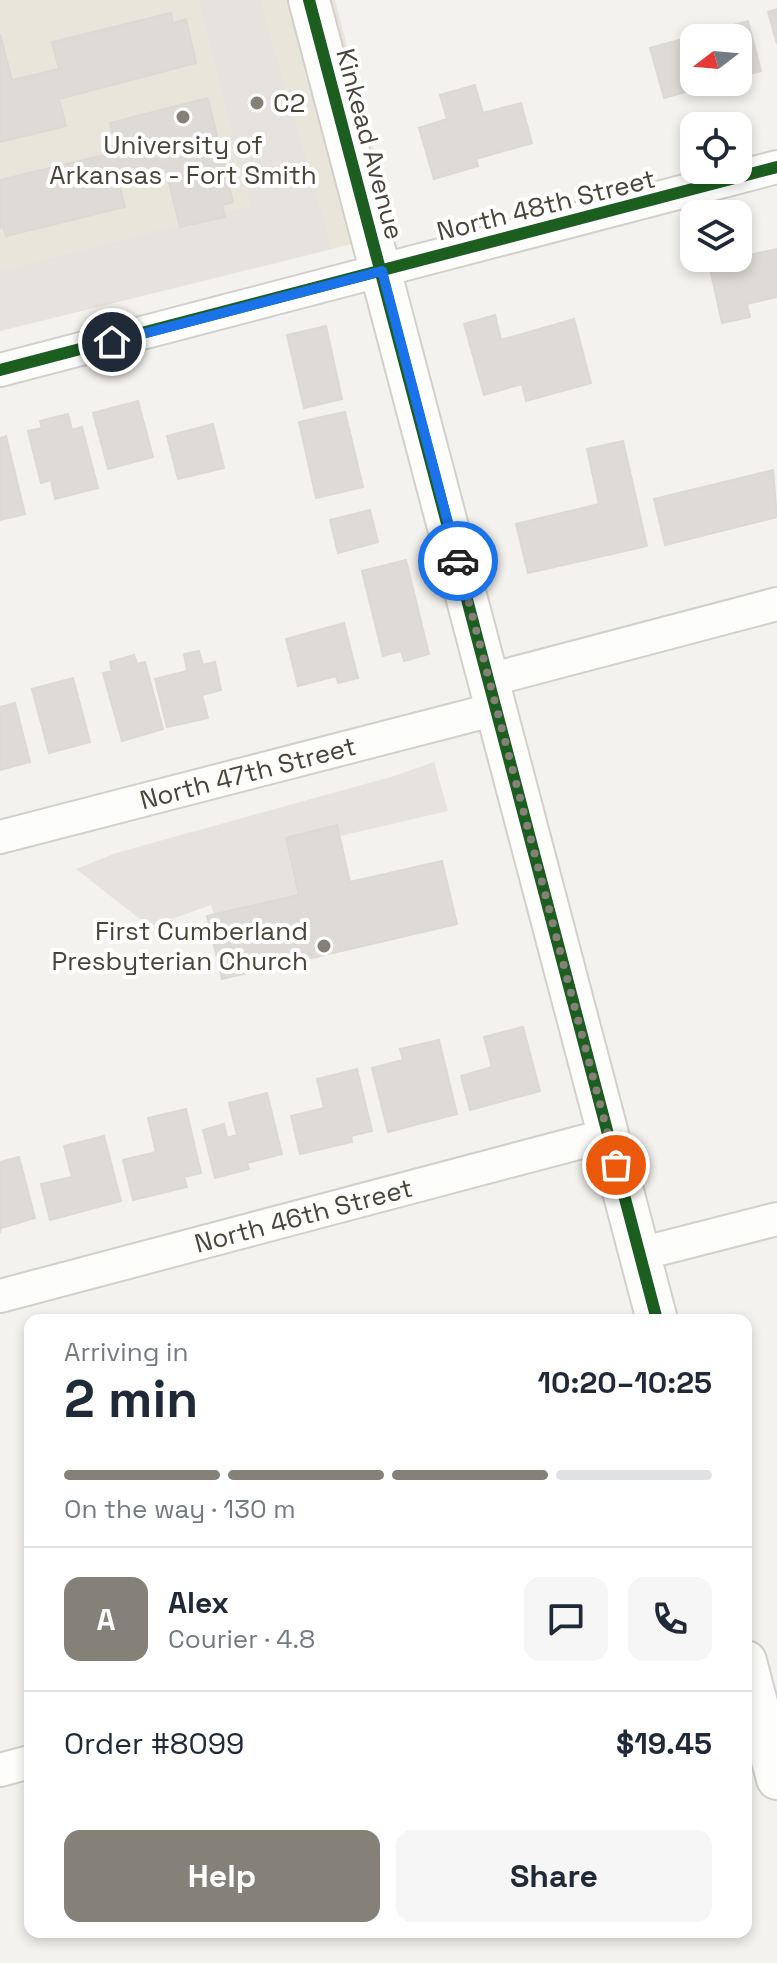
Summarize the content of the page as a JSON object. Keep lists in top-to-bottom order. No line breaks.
{"streets":{"street":["Kinkead Avenue","North 48th Street","North 47th Street","North 46th Street"]},"crossings":[["Kinkead Avenue","North 48th Street"],["Kinkead Avenue","North 47th Street"],["Kinkead Avenue","North 46th Street"]],"places":["C2","University of Arkansas - Fort Smith","First Cumberland Presbyterian Church"],"north":"left","page":{"heading":["2 min","Arriving in","10:20–10:25"],"panel":["Alex","Courier · 4.8","Order #8099","$19.45"],"bar":"On the way · 130 m","round":"A","buttons":["Help","Share"]}}
